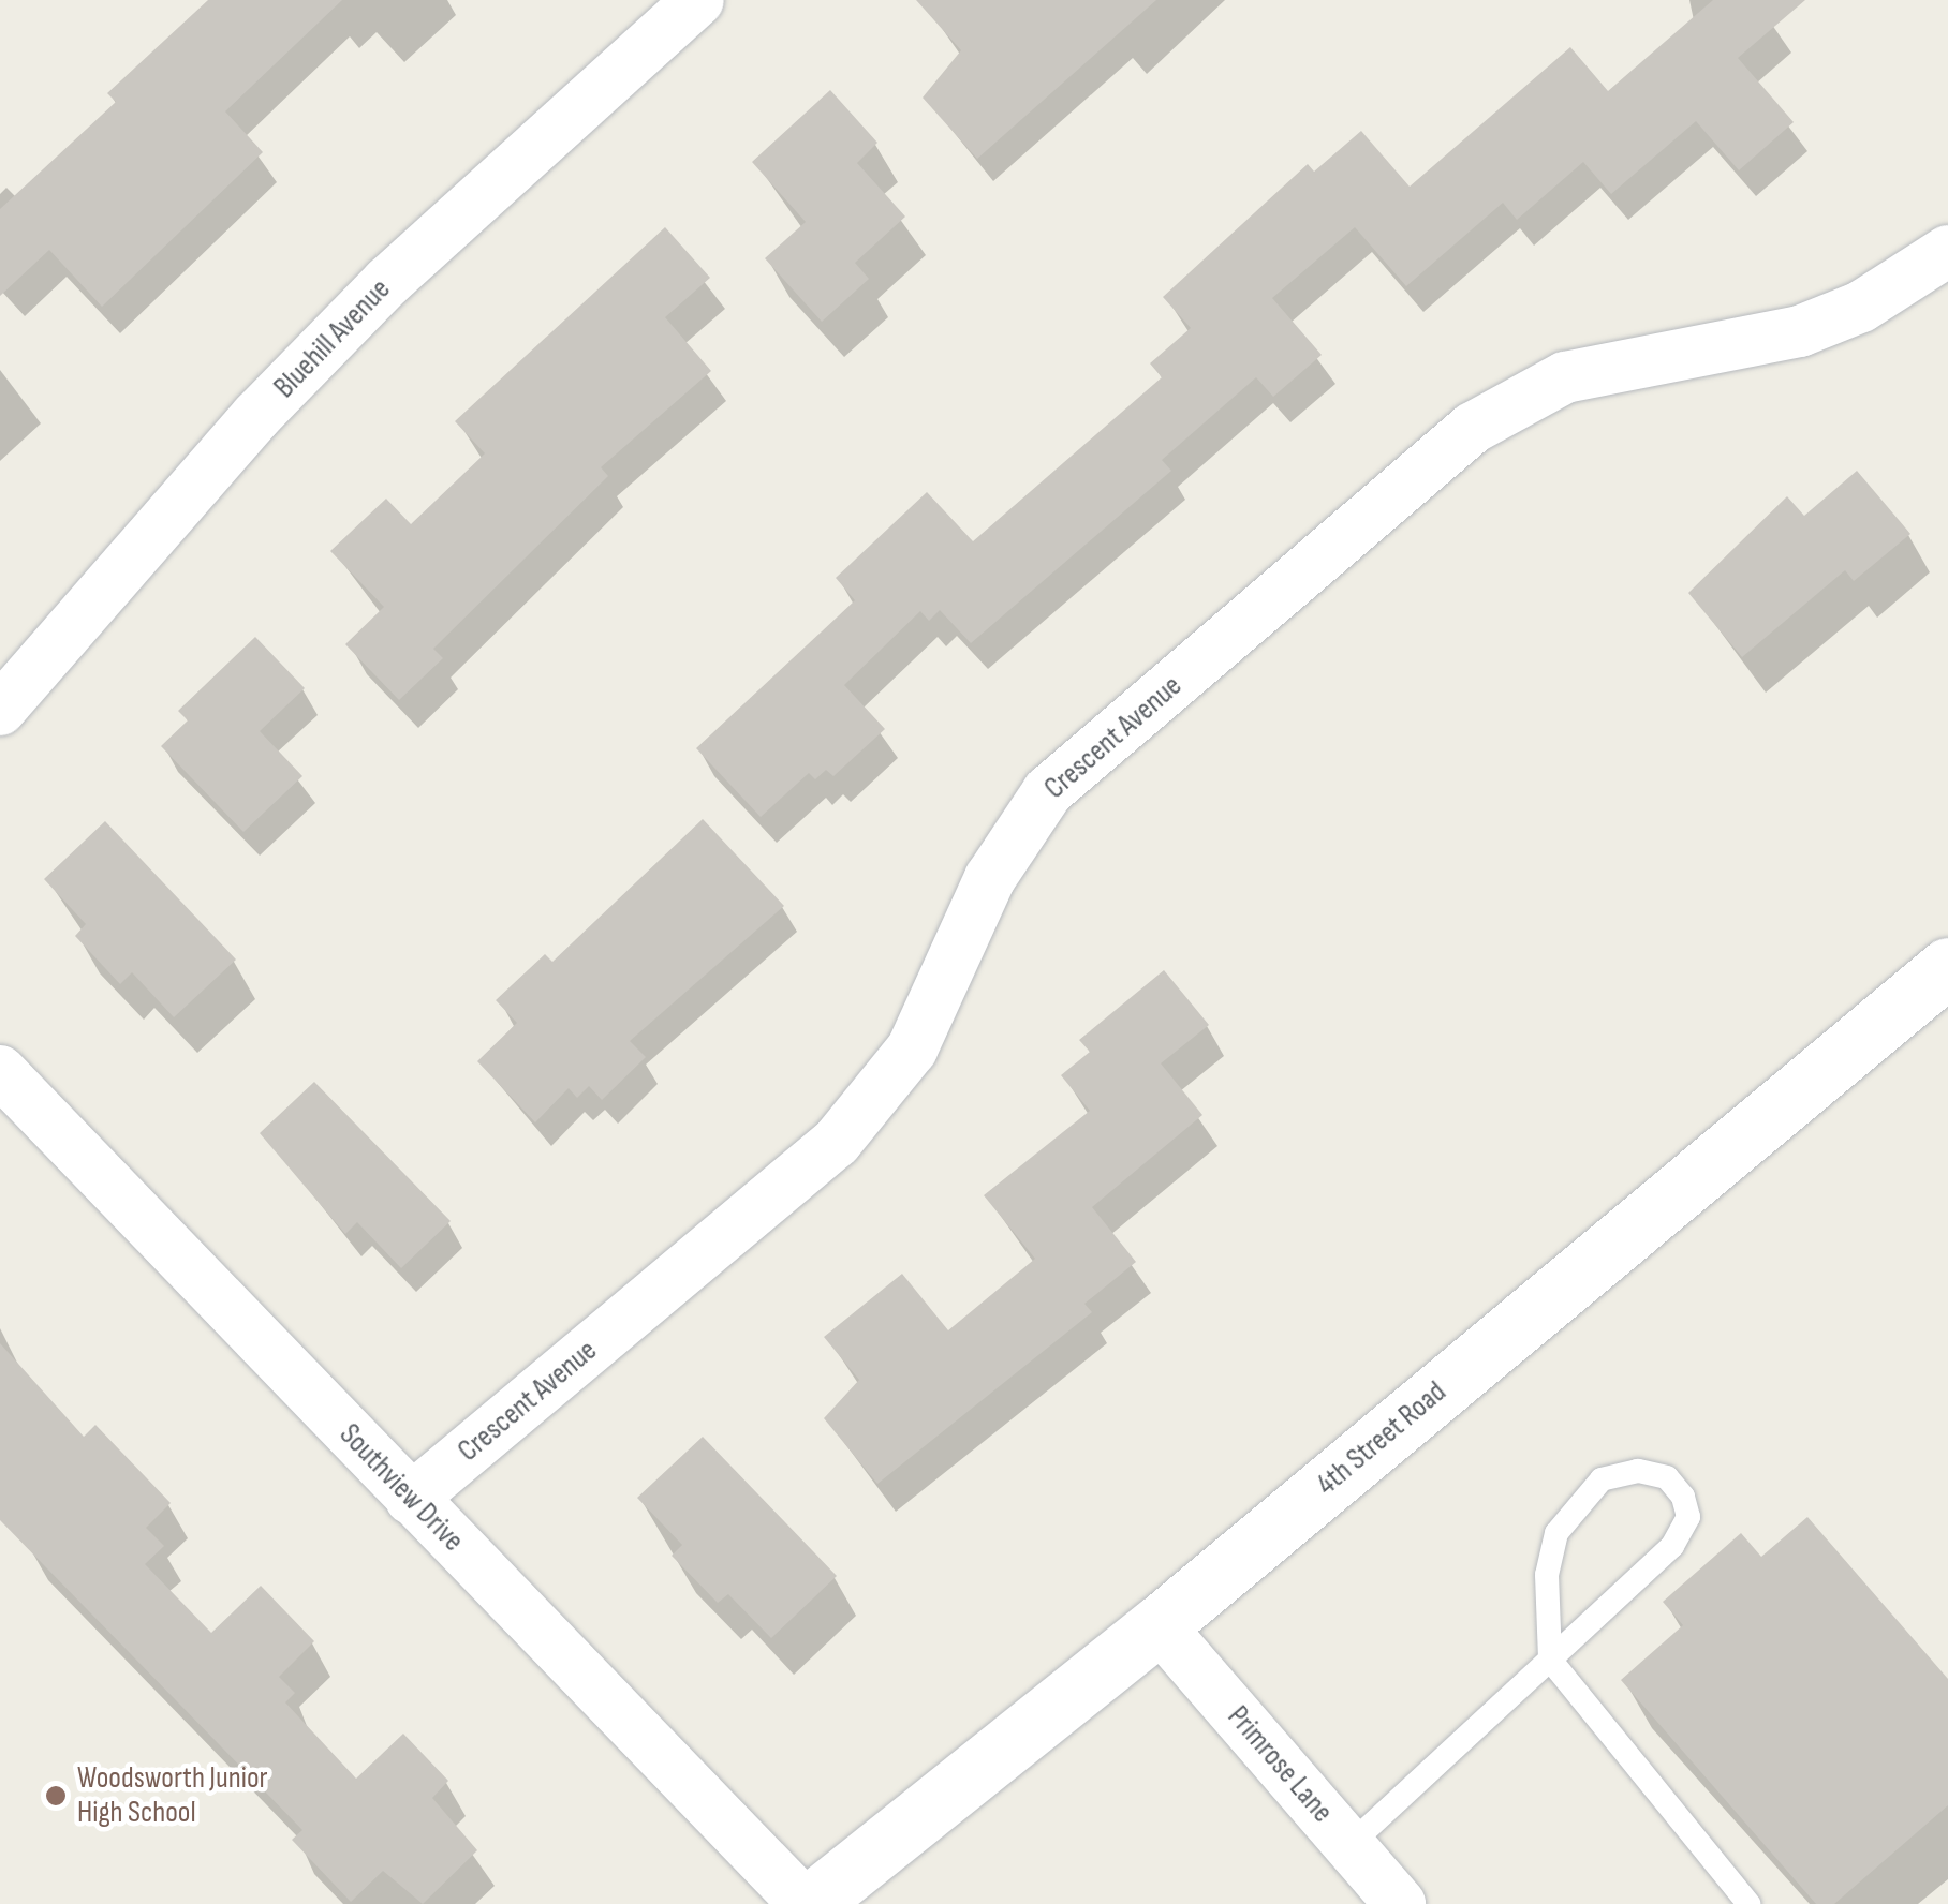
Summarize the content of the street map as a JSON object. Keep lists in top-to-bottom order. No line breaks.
{"streets":{"street":["Bluehill Avenue","Crescent Avenue","4th Street Road","Southview Drive","Primrose Lane"]},"crossings":[["Crescent Avenue","Southview Drive"],["4th Street Road","Southview Drive"],["4th Street Road","Primrose Lane"]],"places":["Woodsworth Junior High School"]}
